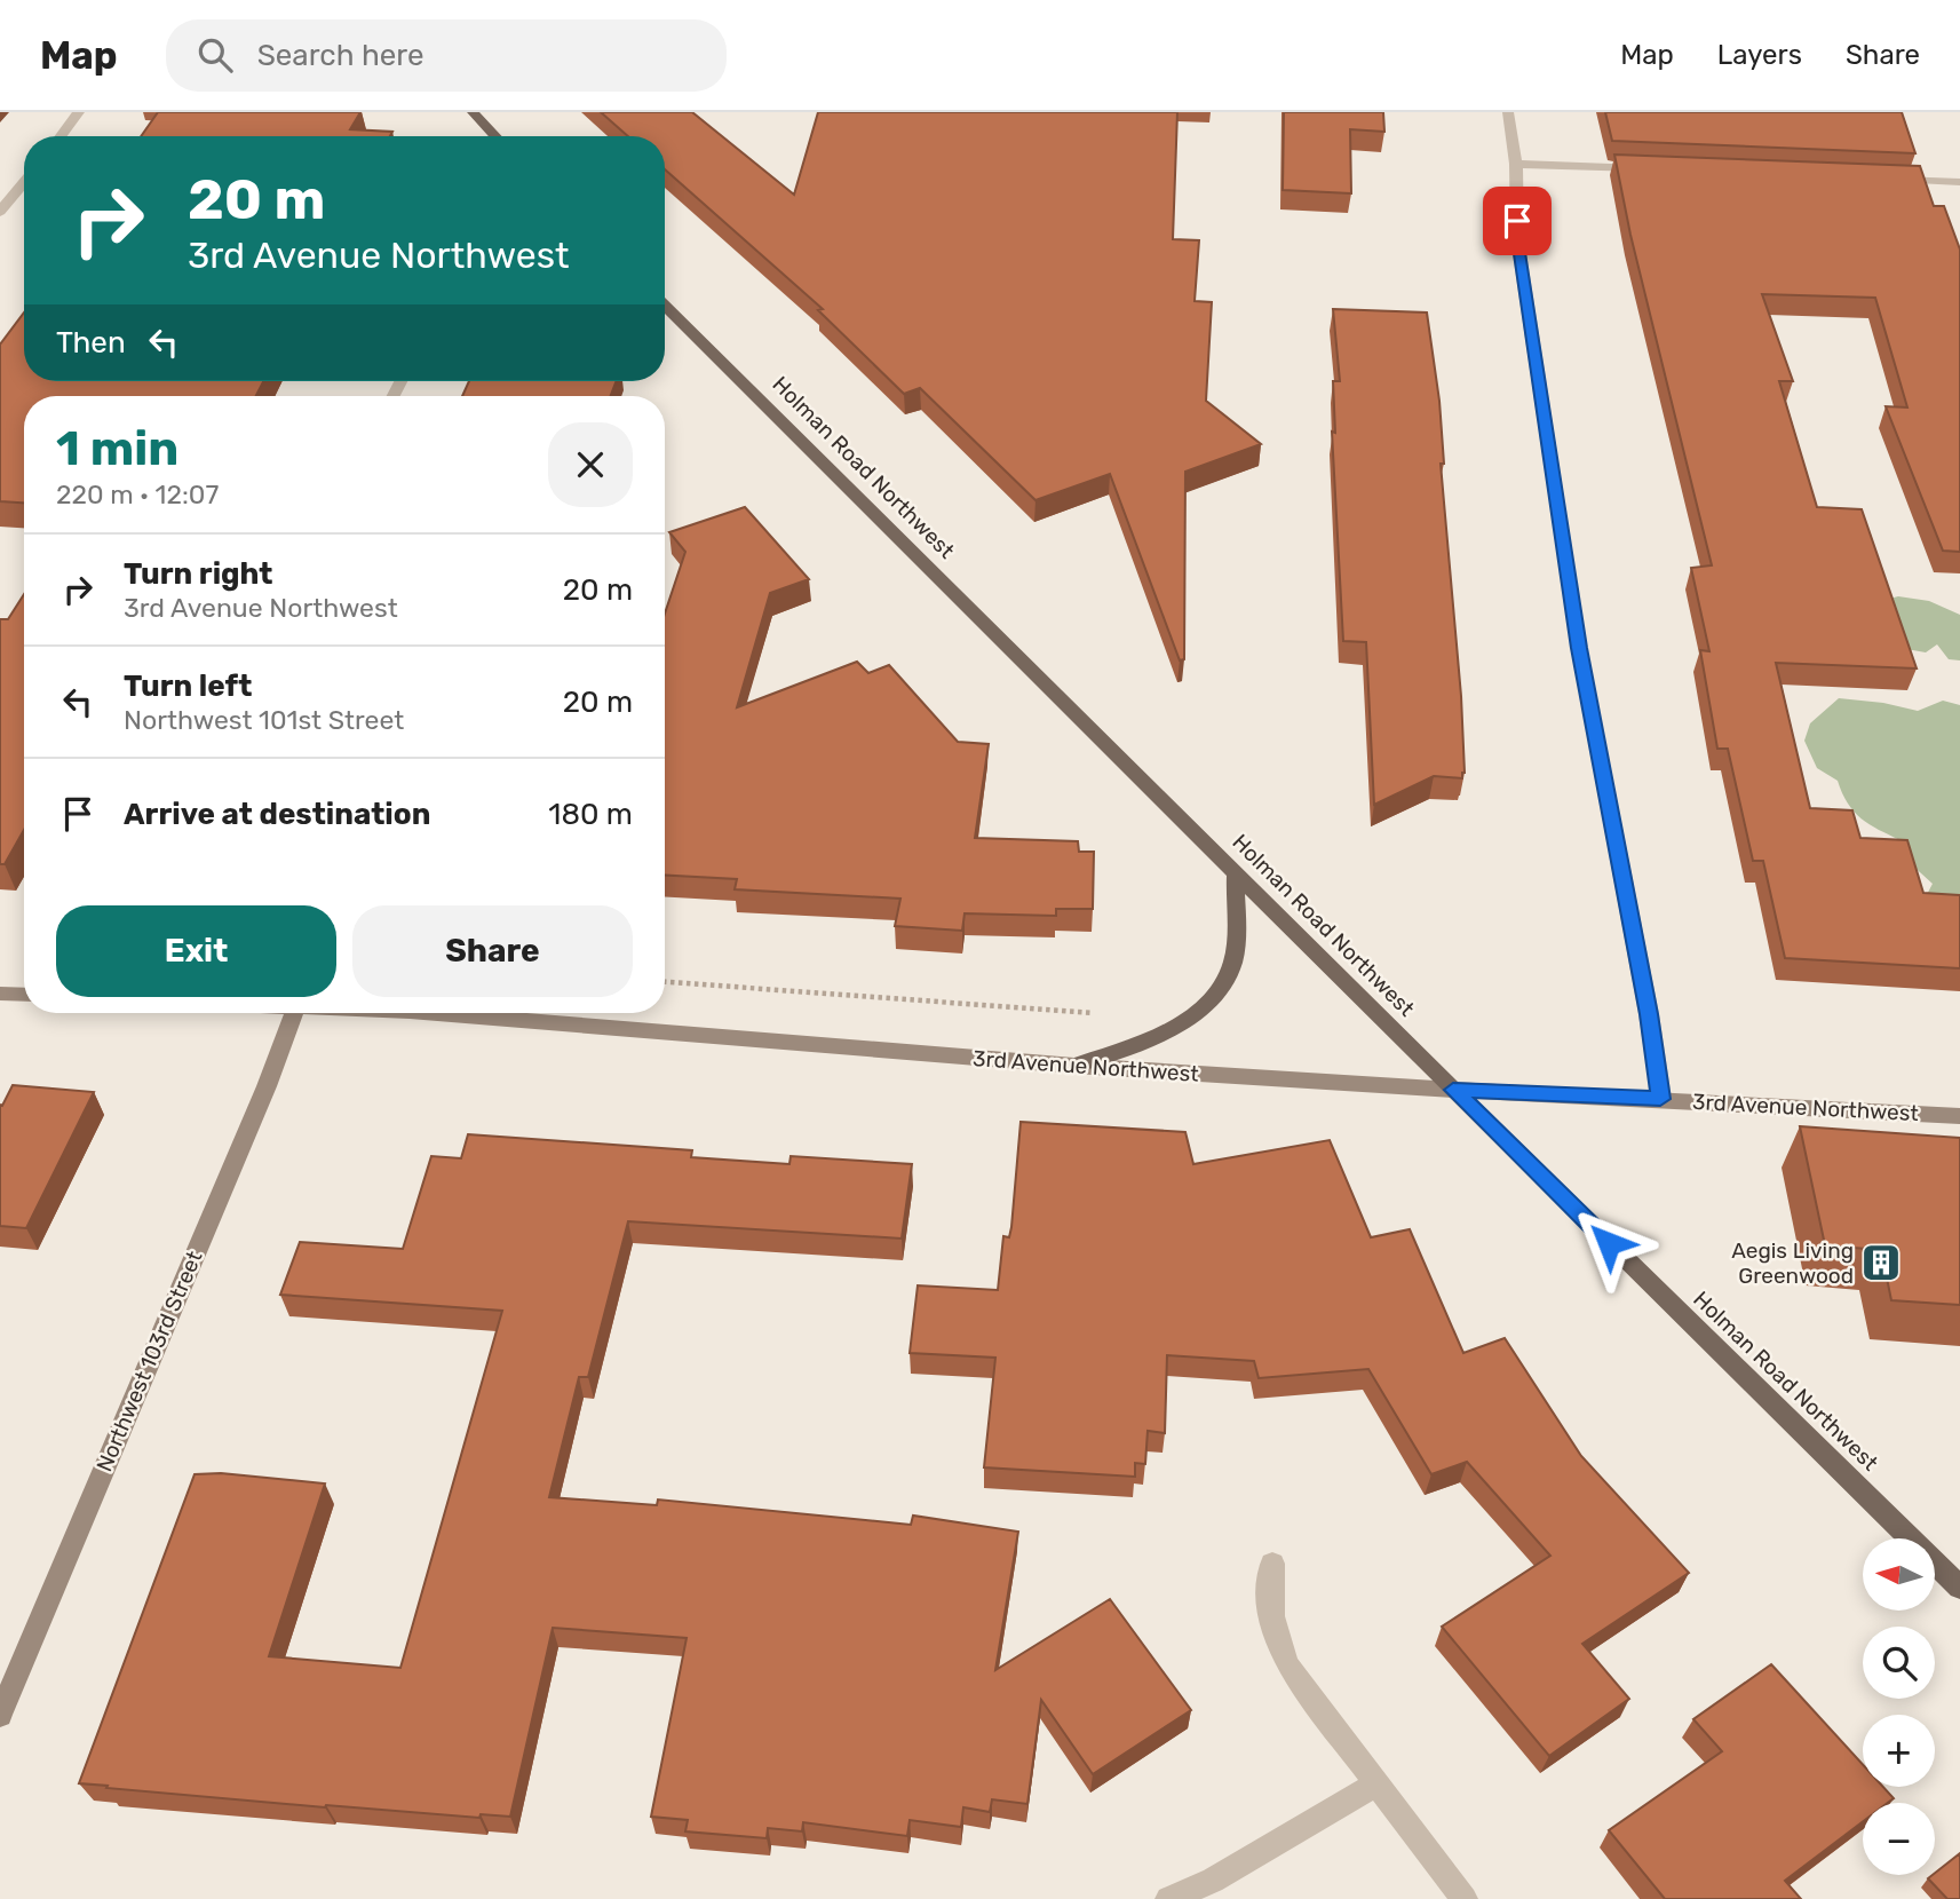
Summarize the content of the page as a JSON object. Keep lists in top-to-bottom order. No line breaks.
{"streets":{"main road":["Holman Road Northwest"],"street":["3rd Avenue Northwest","Northwest 103rd Street"]},"crossings":[["Holman Road Northwest","3rd Avenue Northwest"]],"places":{"building":["Aegis Living Greenwood"]},"north":"left","page":{"header":"Map","search":"Search here","nav":["Map","Layers","Share"],"turn":["20 m","3rd Avenue Northwest"],"then":"Then","heading":["1 min","220 m · 12:07"],"list":[{"name":"Turn right","note":"3rd Avenue Northwest","value":"20 m"},{"name":"Turn left","note":"Northwest 101st Street","value":"20 m"},{"name":"Arrive at destination","value":"180 m"}],"buttons":["Exit","Share"],"map_buttons":["+","−"]}}
